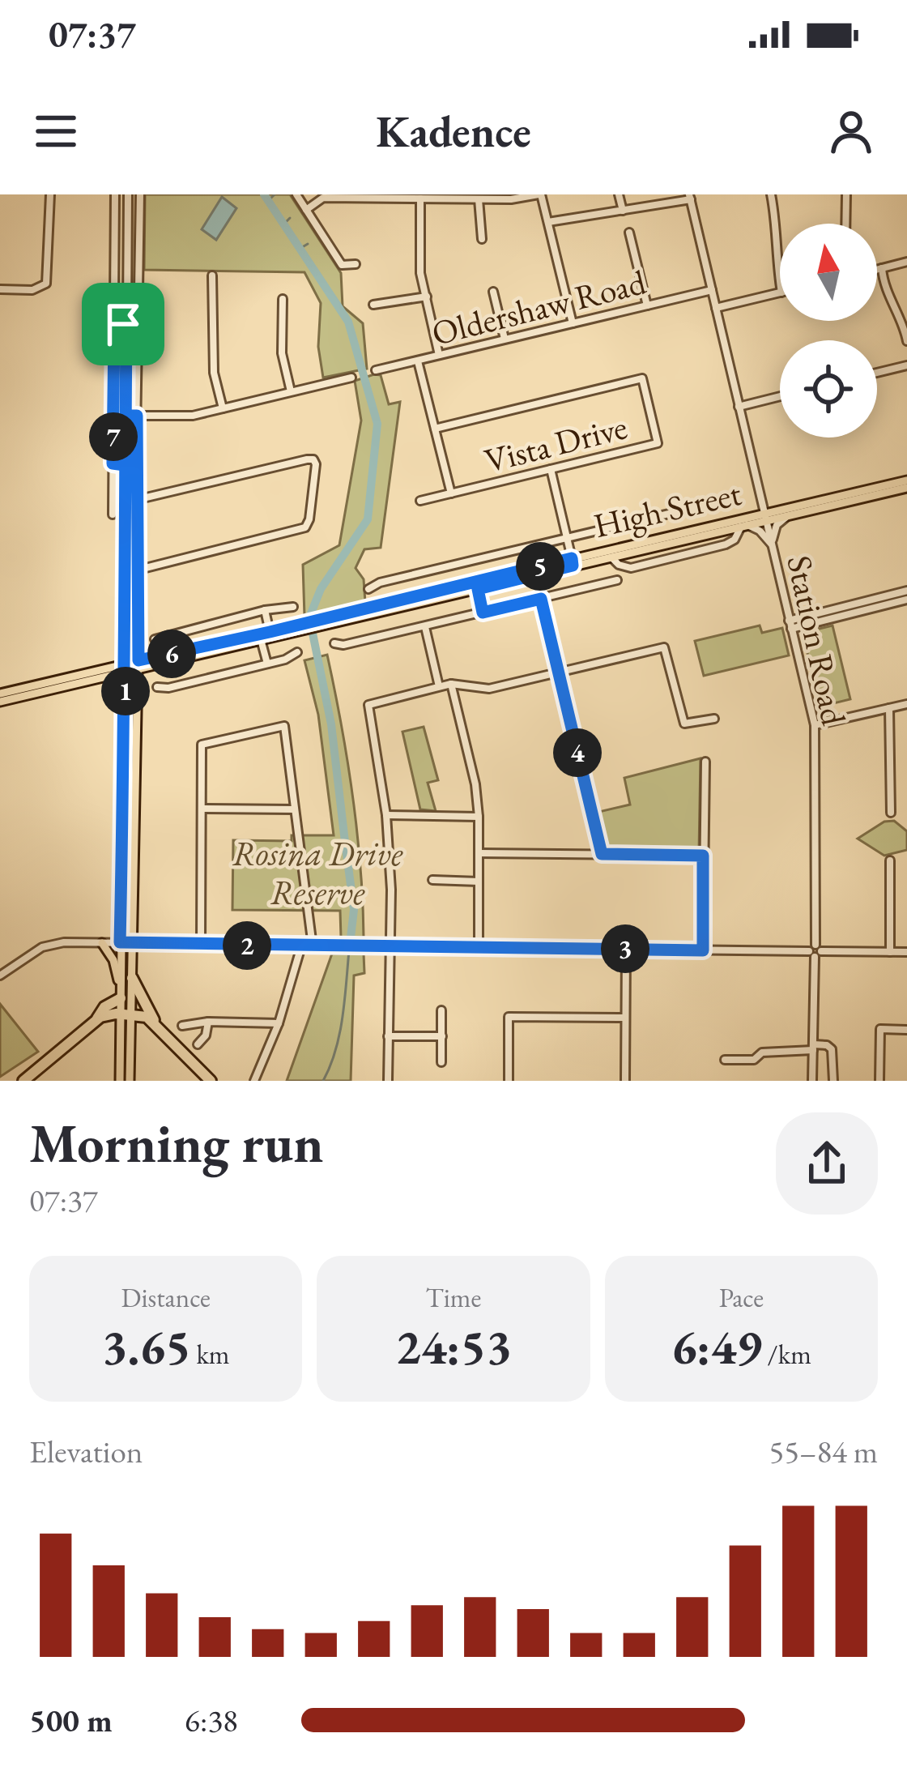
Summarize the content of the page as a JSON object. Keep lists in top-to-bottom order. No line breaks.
{"streets":{"main road":["High Street"],"street":["Oldershaw Road","Vista Drive","Station Road"]},"crossings":[["Oldershaw Road","Station Road"],["High Street","Station Road"]],"parks":["Rosina Drive Reserve"],"north":"top","page":{"status":"07:37","header":"Kadence","pins":["7","5","6","1","4","2","3"],"heading":["Morning run","07:37"],"stats":[["Distance","3.65 km"],["Time","24:53"],["Pace","6:49 /km"]],"chart":["Elevation","55–84 m"],"list":[{"name":"500 m","note":"6:38"}]}}
